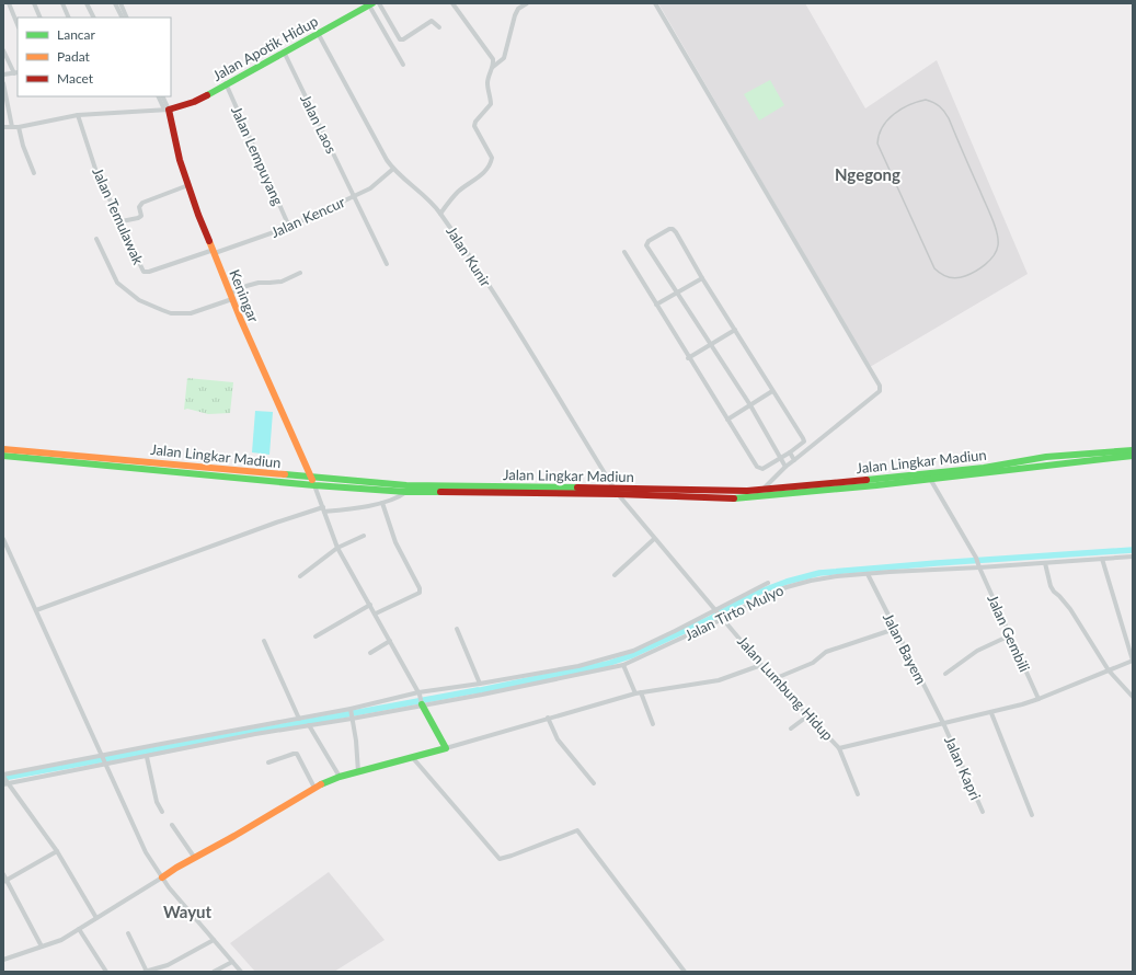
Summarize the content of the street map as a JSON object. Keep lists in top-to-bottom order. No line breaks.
{"streets":{"main road":["Jalan Apotik Hidup","Keningar","Jalan Lingkar Madiun"],"street":["Jalan Laos","Jalan Lempuyang","Jalan Temulawak","Jalan Kencur","Jalan Kunir","Jalan Tirto Mulyo","Jalan Gembili","Jalan Bayem","Jalan Lumbung Hidup","Jalan Kapri"]},"crossings":[["Jalan Apotik Hidup","Jalan Laos"],["Jalan Apotik Hidup","Jalan Lempuyang"],["Jalan Apotik Hidup","Jalan Kunir"],["Jalan Apotik Hidup","Keningar"],["Jalan Laos","Jalan Kencur"],["Jalan Lempuyang","Jalan Kencur"],["Jalan Temulawak","Jalan Kencur"],["Jalan Temulawak","Keningar"],["Jalan Kencur","Jalan Kunir"],["Jalan Kencur","Keningar"],["Jalan Kunir","Jalan Lingkar Madiun"],["Keningar","Jalan Lingkar Madiun"],["Jalan Lingkar Madiun","Jalan Gembili"],["Jalan Lingkar Madiun","Jalan Lumbung Hidup"],["Jalan Tirto Mulyo","Jalan Gembili"],["Jalan Tirto Mulyo","Jalan Bayem"],["Jalan Tirto Mulyo","Jalan Lumbung Hidup"],["Jalan Gembili","Jalan Lumbung Hidup"],["Jalan Bayem","Jalan Lumbung Hidup"],["Jalan Bayem","Jalan Kapri"],["Jalan Lumbung Hidup","Jalan Kapri"]],"districts":["Ngegong","Wayut"],"legend":["Lancar","Padat","Macet"]}
